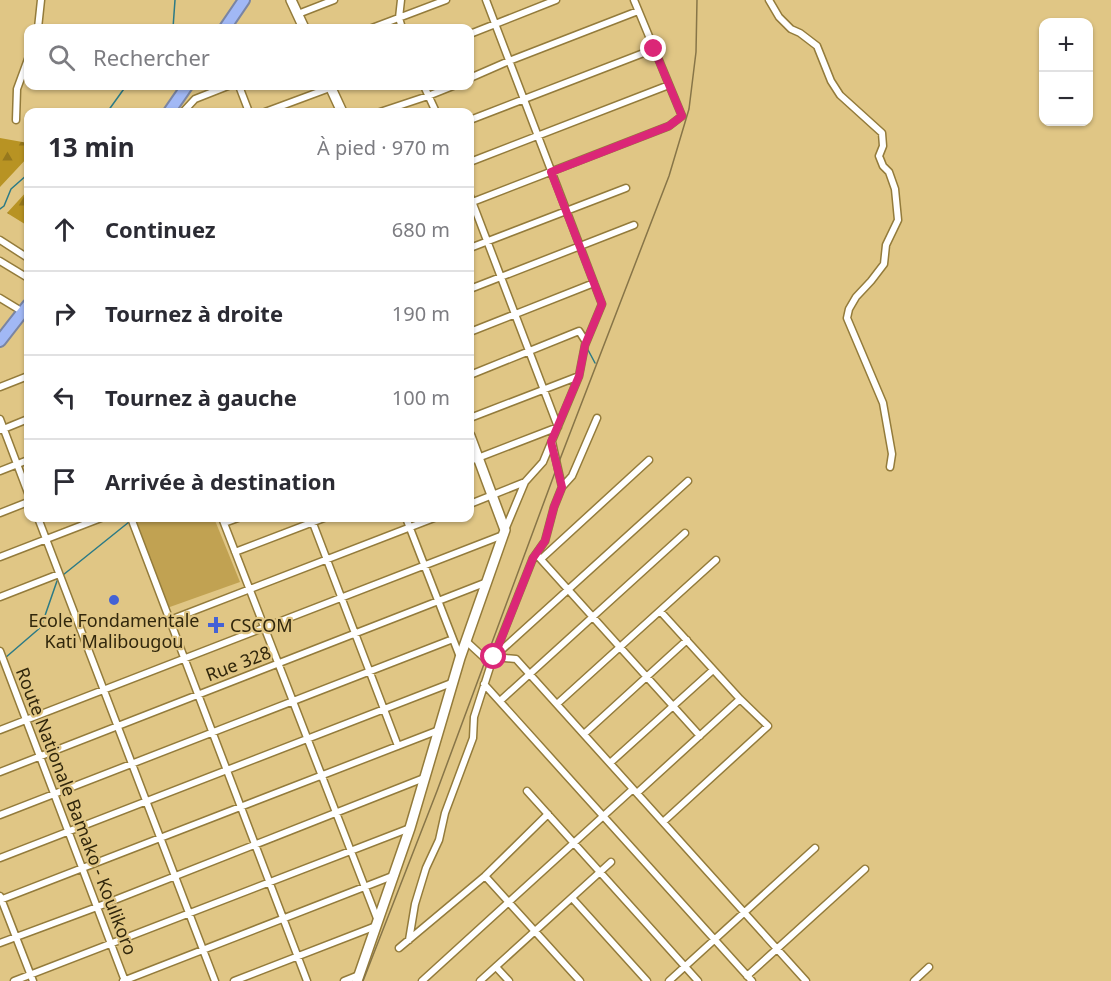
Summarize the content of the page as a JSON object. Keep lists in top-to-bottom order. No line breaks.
{"streets":{"street":["Rue 328","Route Nationale Bamako - Koulikoro"]},"crossings":[["Rue 328","Route Nationale Bamako - Koulikoro"]],"places":{"other":["Ecole Fondamentale Kati Malibougou"],"health":["CSCOM"]},"page":{"map_buttons":["+","−"],"search":"Rechercher","heading":["13 min","À pied · 970 m"],"list":[["Continuez","680 m"],["Tournez à droite","190 m"],["Tournez à gauche","100 m"],"Arrivée à destination"]}}
